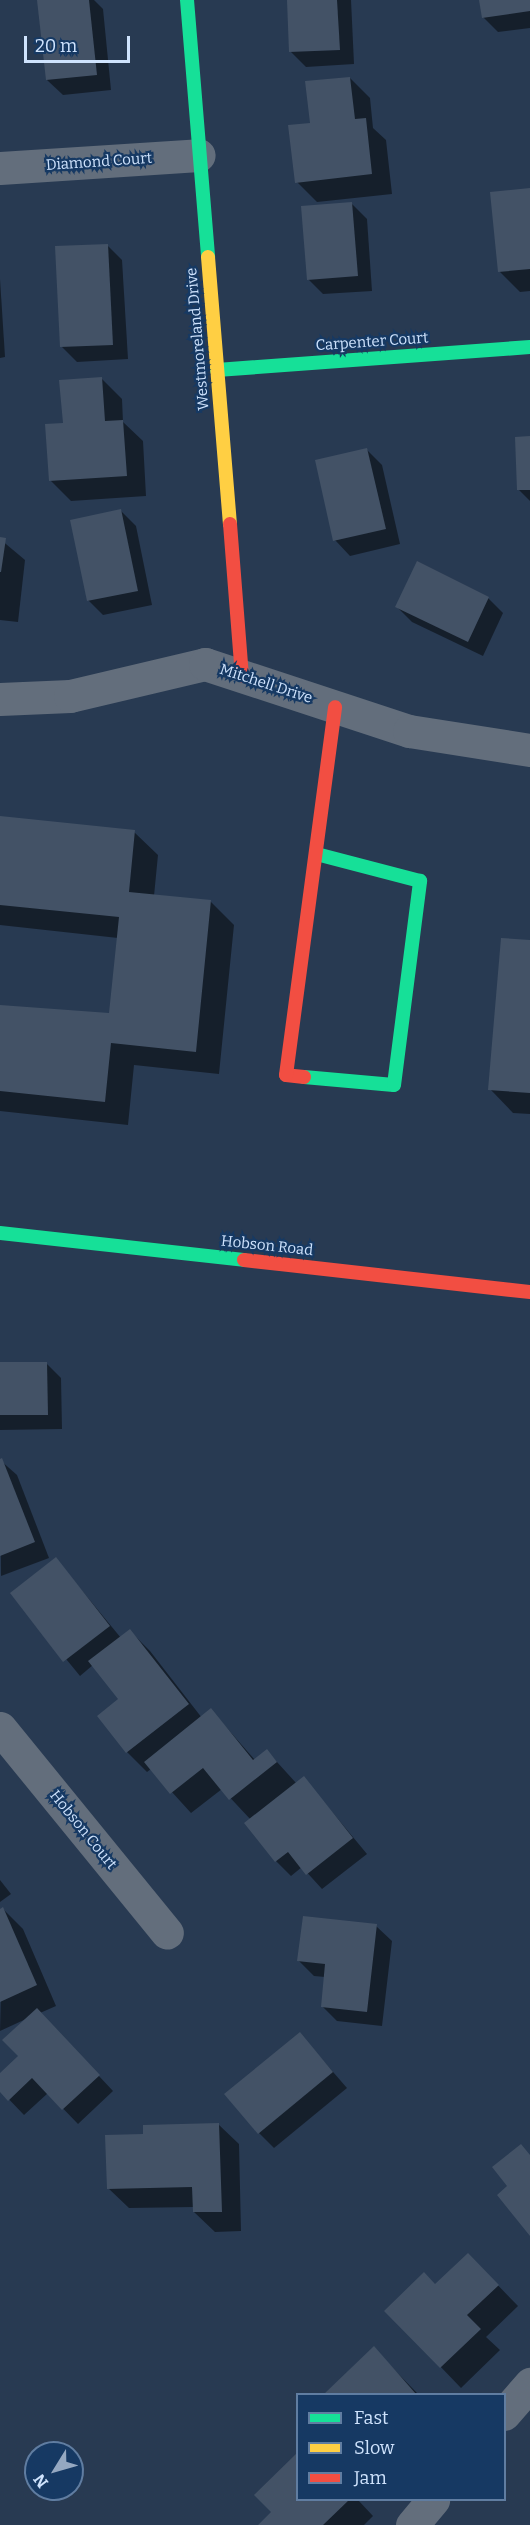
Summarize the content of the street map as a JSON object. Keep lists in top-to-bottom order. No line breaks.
{"streets":{"street":["Diamond Court","Westmoreland Drive","Carpenter Court","Mitchell Drive","Hobson Road","Hobson Court"]},"crossings":[["Diamond Court","Westmoreland Drive"],["Westmoreland Drive","Carpenter Court"],["Westmoreland Drive","Mitchell Drive"]],"legend":["Fast","Slow","Jam"],"scale_bar":"20 m","north":"bottom left"}
